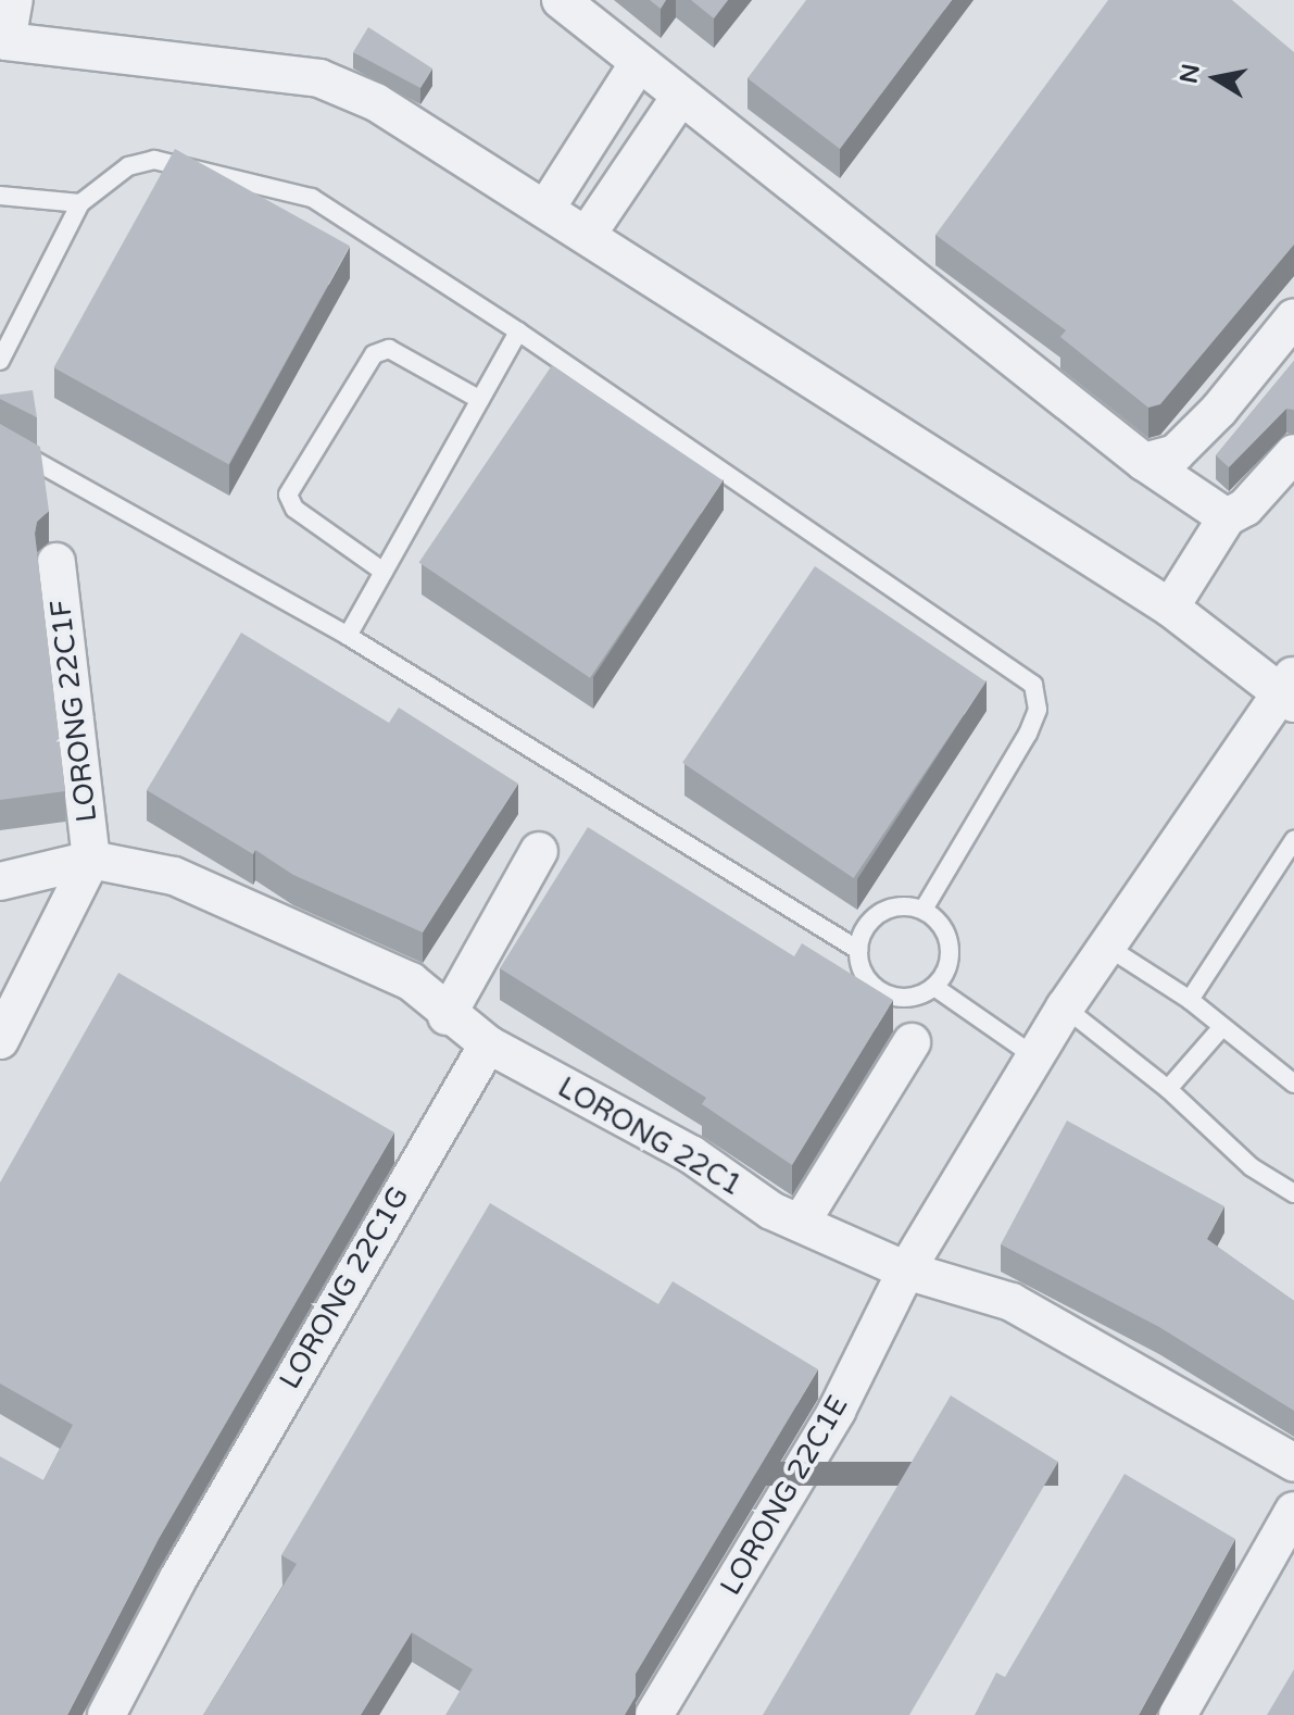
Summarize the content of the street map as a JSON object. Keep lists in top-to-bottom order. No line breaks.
{"streets":{"street":["LORONG 22C1F","LORONG 22C1","LORONG 22C1G","LORONG 22C1E"]},"crossings":[["LORONG 22C1F","LORONG 22C1"],["LORONG 22C1","LORONG 22C1G"],["LORONG 22C1","LORONG 22C1E"]],"north":"left"}
